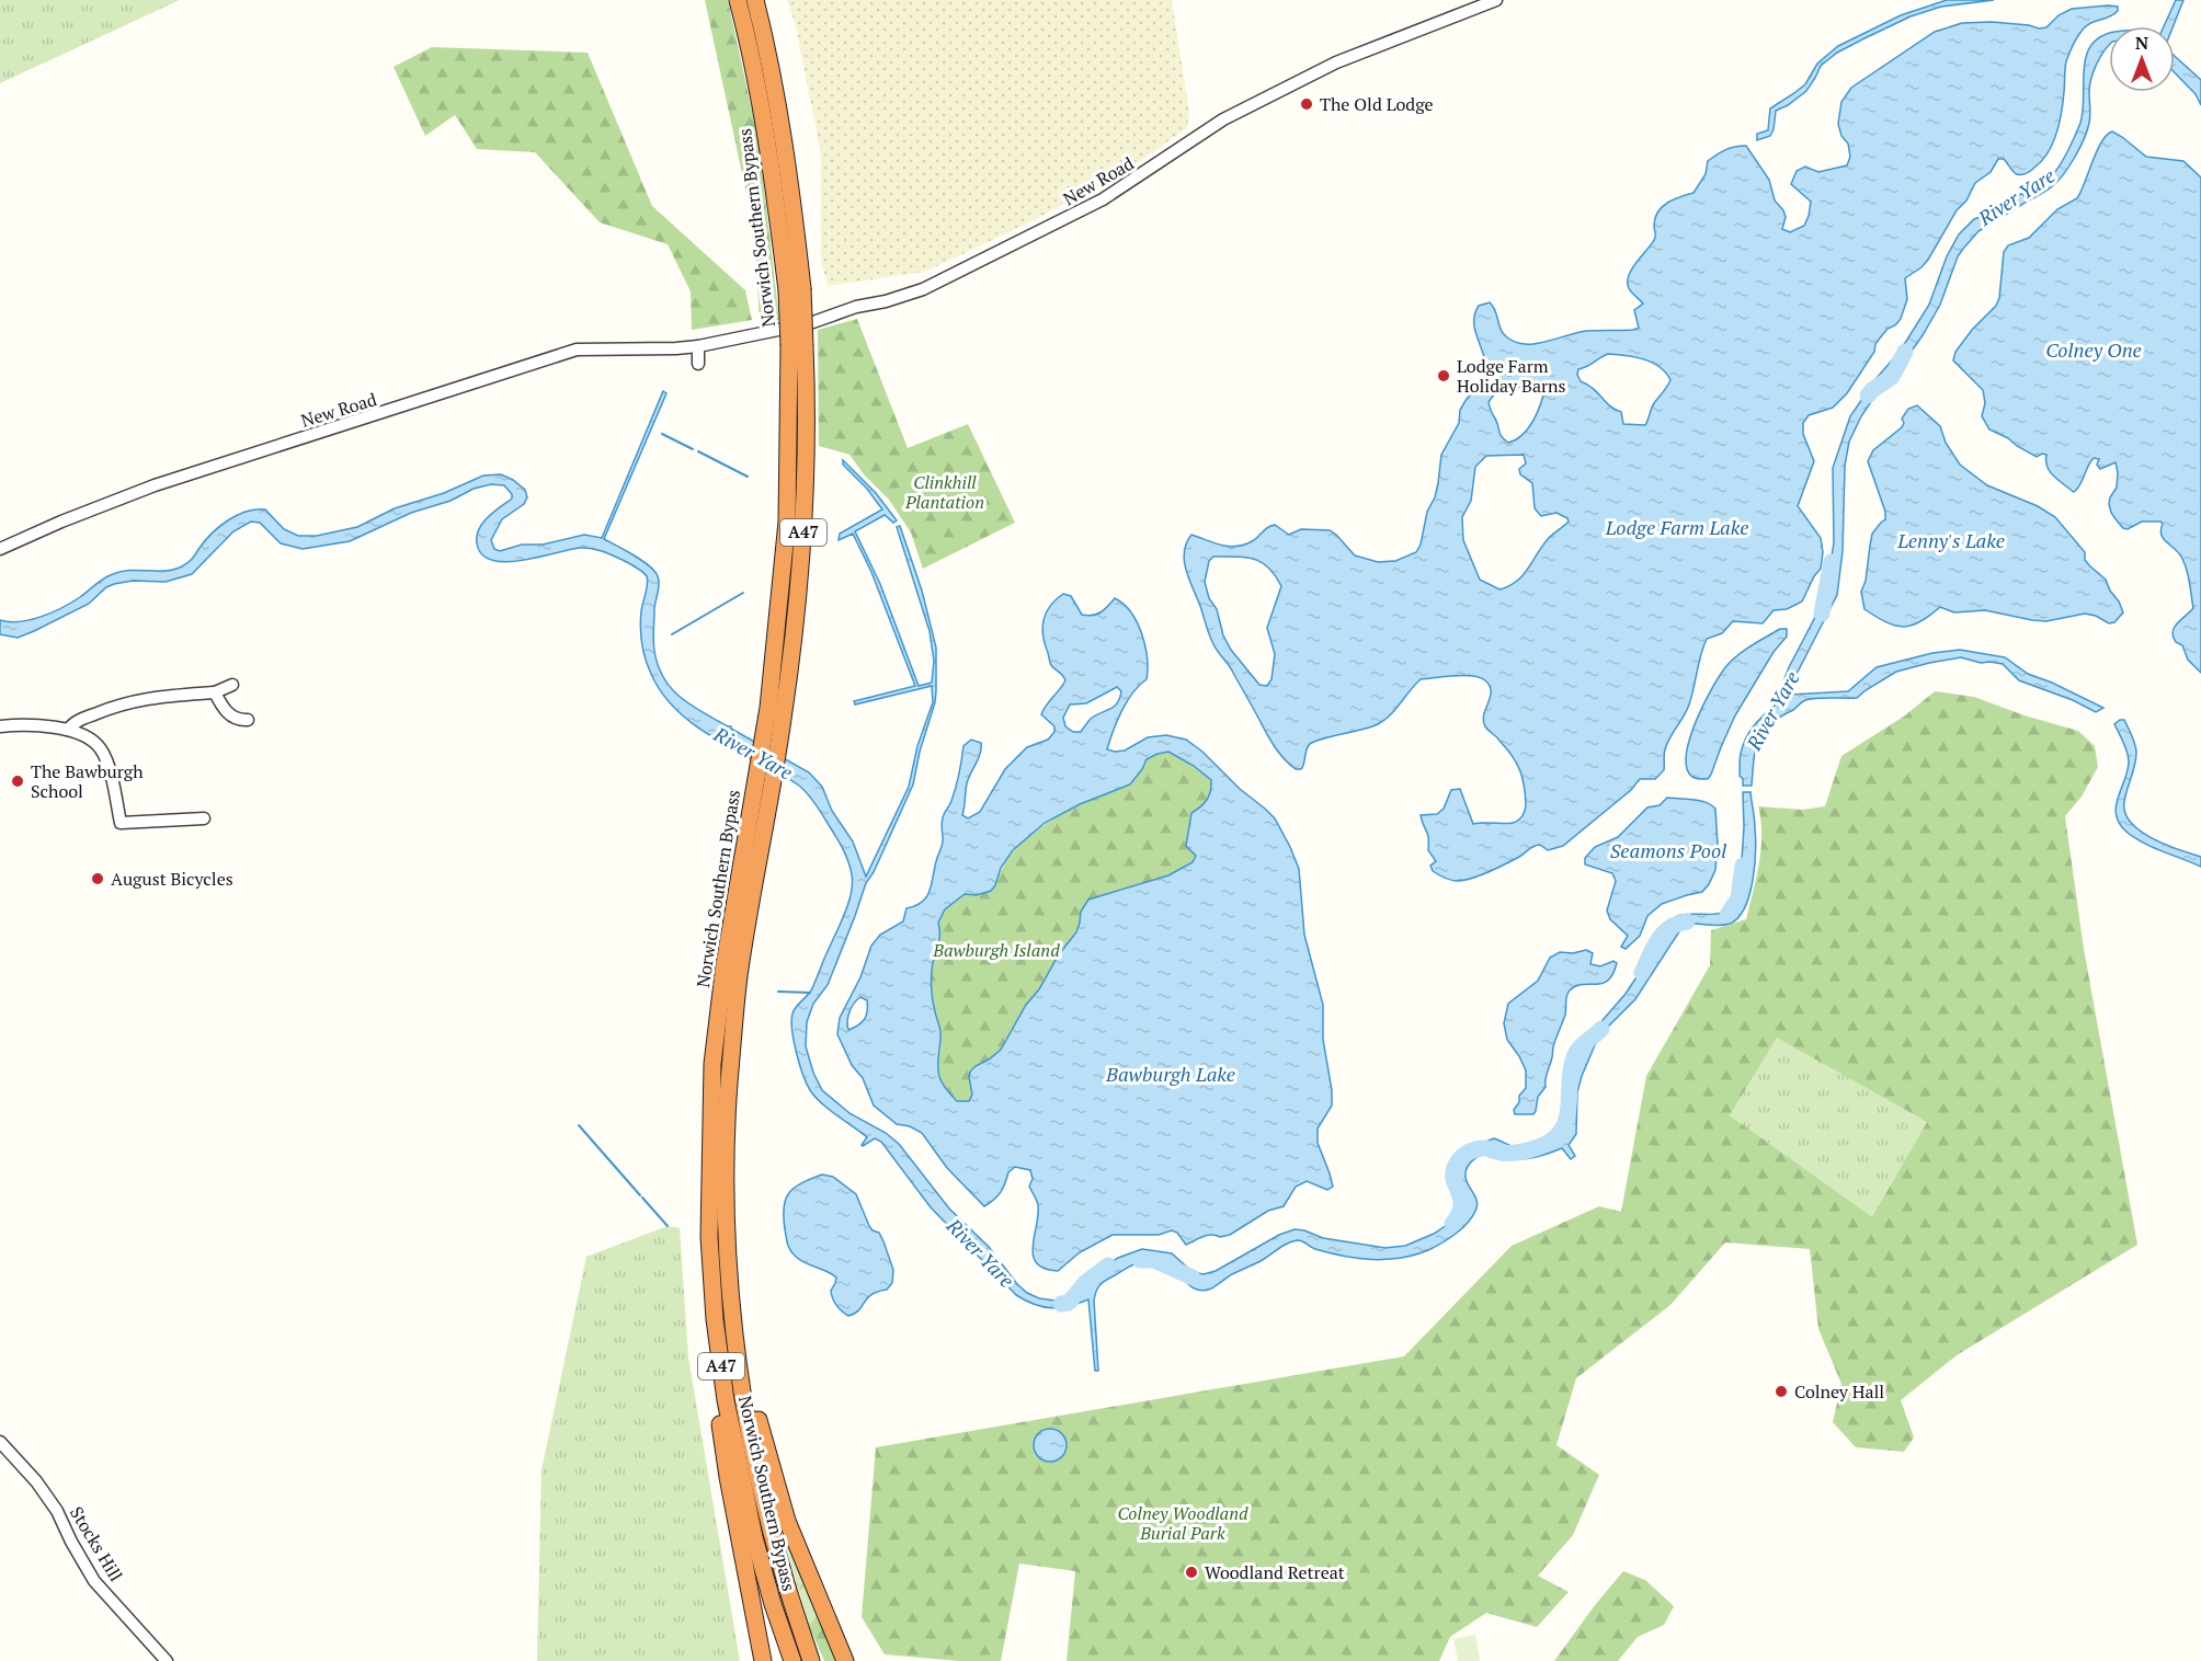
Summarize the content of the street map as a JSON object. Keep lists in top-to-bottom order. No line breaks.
{"streets":{"highway":["Norwich Southern Bypass","A47"],"street":["New Road","Stocks Hill"]},"crossings":[["Norwich Southern Bypass","A47"]],"water":["River Yare","Colney One","Lodge Farm Lake","Lenny's Lake","Seamons Pool","Bawburgh Lake"],"parks":["Clinkhill Plantation","Bawburgh Island","Colney Woodland Burial Park"],"places":["The Old Lodge","Lodge Farm Holiday Barns","The Bawburgh School","August Bicycles","Colney Hall","Woodland Retreat"],"north":"top"}
